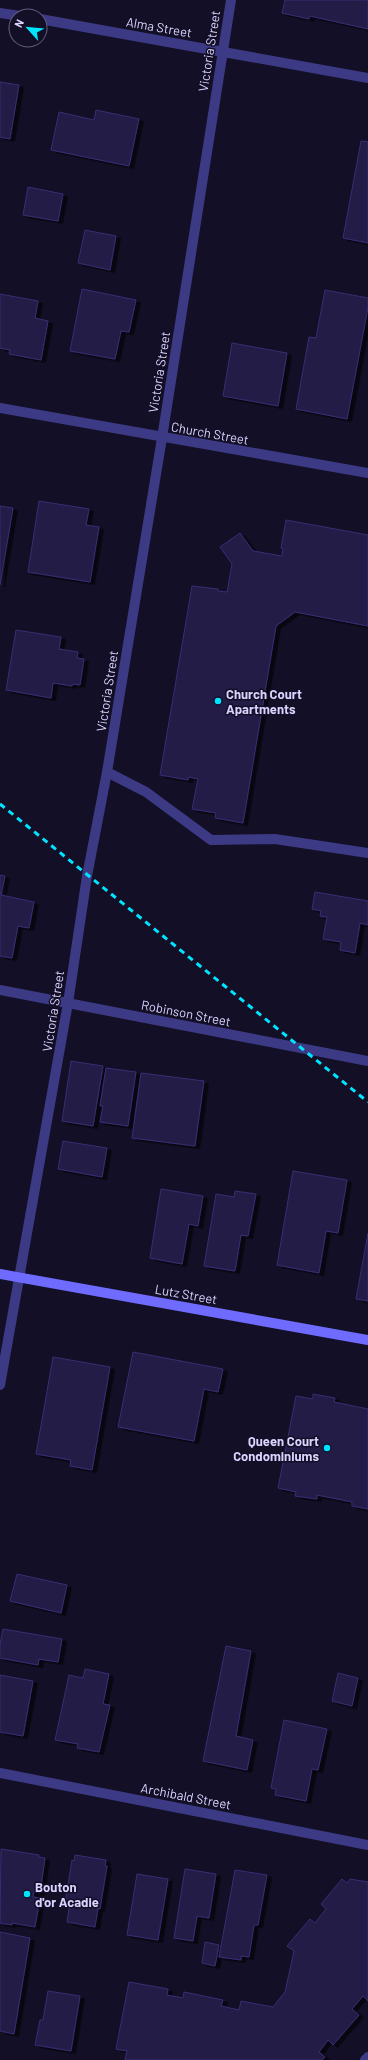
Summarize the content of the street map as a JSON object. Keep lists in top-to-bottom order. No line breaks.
{"streets":{"street":["Alma Street","Victoria Street","Church Street","Robinson Street","Lutz Street","Archibald Street"]},"crossings":[["Alma Street","Victoria Street"],["Victoria Street","Church Street"],["Victoria Street","Robinson Street"],["Victoria Street","Lutz Street"]],"places":["Church Court Apartments","Queen Court Condominiums","Bouton d'or Acadie"],"north":"top left"}
